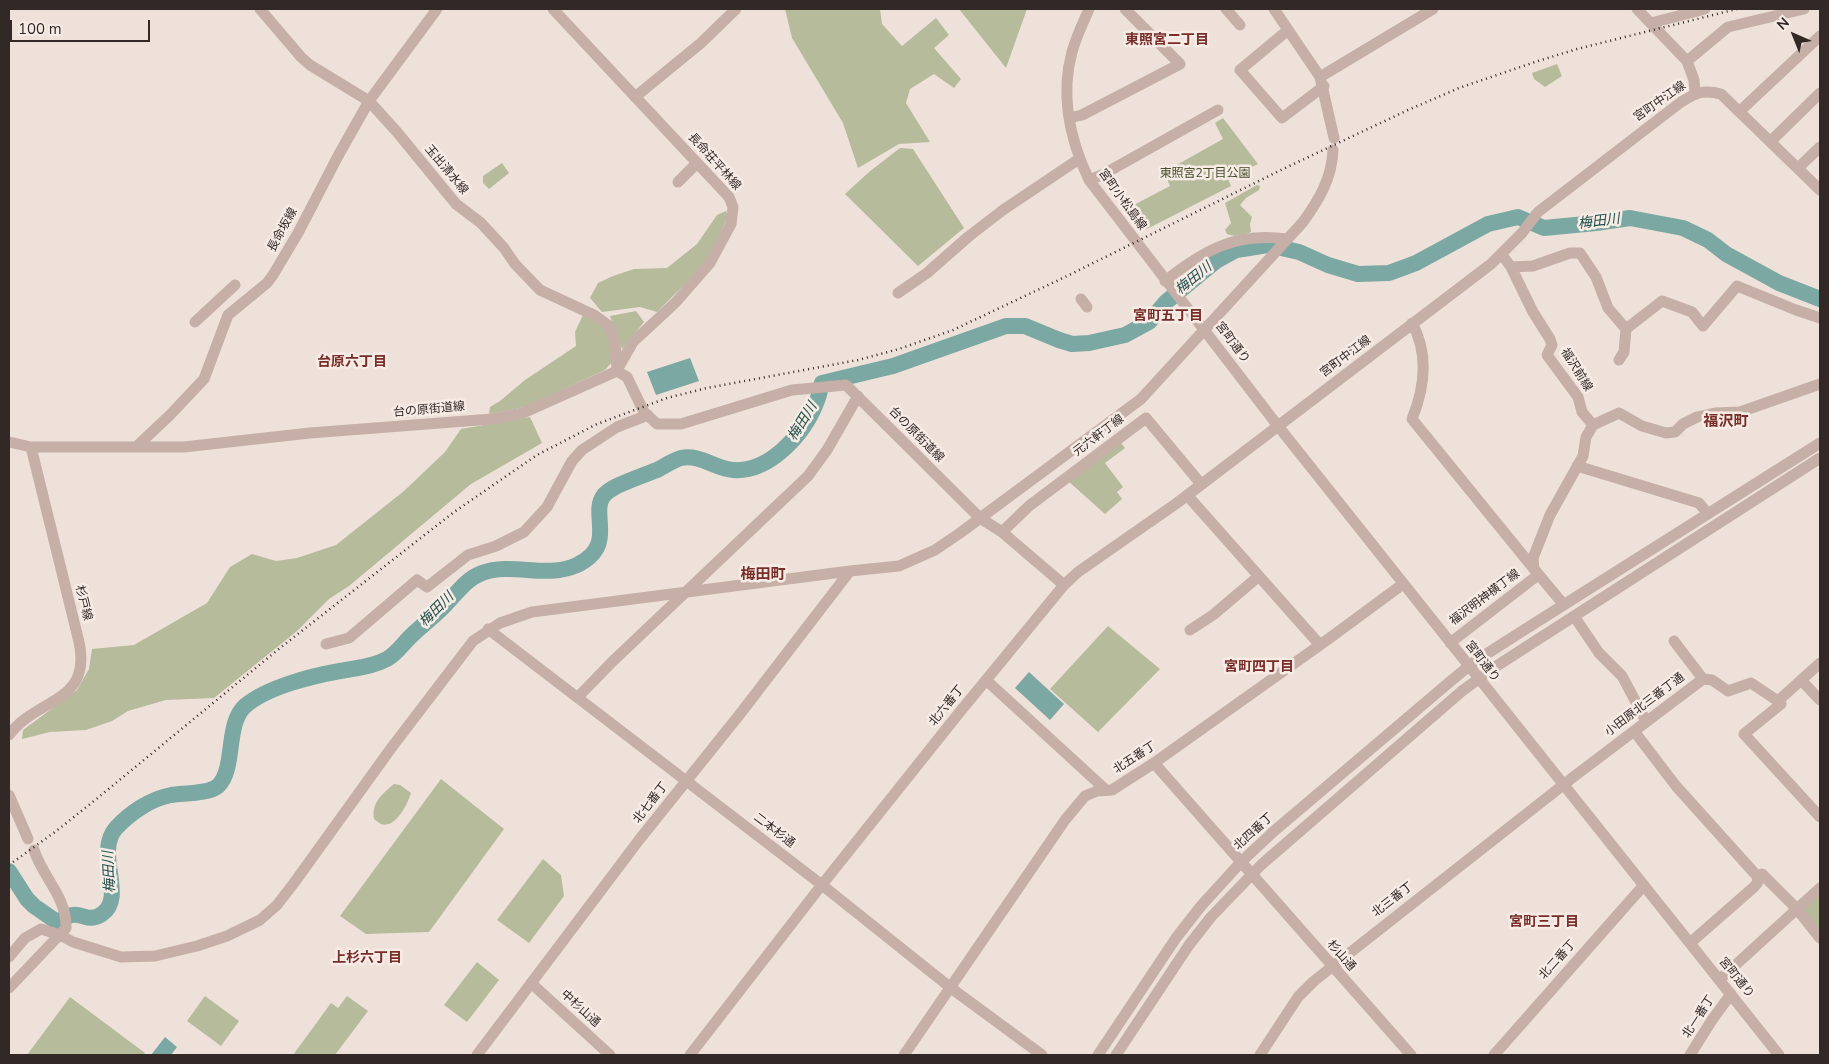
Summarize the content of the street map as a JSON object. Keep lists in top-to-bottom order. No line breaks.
{"streets":{"street":["宮町中江線","長命荘平林線","玉出清水線","宮町小松島線","長命坂線","宮町通り","福沢前線","台の原街道線","元六軒丁線","福沢明神横丁線","杉戸線","小田原北三番丁通","北六番丁","北五番丁","北七番丁","二本杉通","北四番丁","北三番丁","杉山通","北二番丁","中杉山通","北一番丁"]},"crossings":[["宮町中江線","宮町通り"],["宮町中江線","福沢前線"],["宮町中江線","北六番丁"],["長命荘平林線","玉出清水線"],["長命荘平林線","台の原街道線"],["玉出清水線","長命坂線"],["玉出清水線","台の原街道線"],["宮町小松島線","宮町通り"],["宮町通り","福沢明神横丁線"],["宮町通り","小田原北三番丁通"],["宮町通り","北六番丁"],["宮町通り","北五番丁"],["宮町通り","北四番丁"],["宮町通り","北三番丁"],["宮町通り","北二番丁"],["宮町通り","北一番丁"],["台の原街道線","元六軒丁線"],["台の原街道線","杉戸線"],["台の原街道線","北六番丁"],["元六軒丁線","北六番丁"],["小田原北三番丁通","北三番丁"],["北六番丁","二本杉通"],["北五番丁","二本杉通"],["北五番丁","杉山通"],["北七番丁","二本杉通"],["北七番丁","中杉山通"],["北四番丁","杉山通"],["北三番丁","杉山通"]],"districts":["東照宮二丁目","宮町五丁目","台原六丁目","福沢町","梅田町","宮町四丁目","宮町三丁目","上杉六丁目"],"water":["梅田川"],"parks":["東照宮2丁目公園"],"scale_bar":"100 m","north":"top left"}
